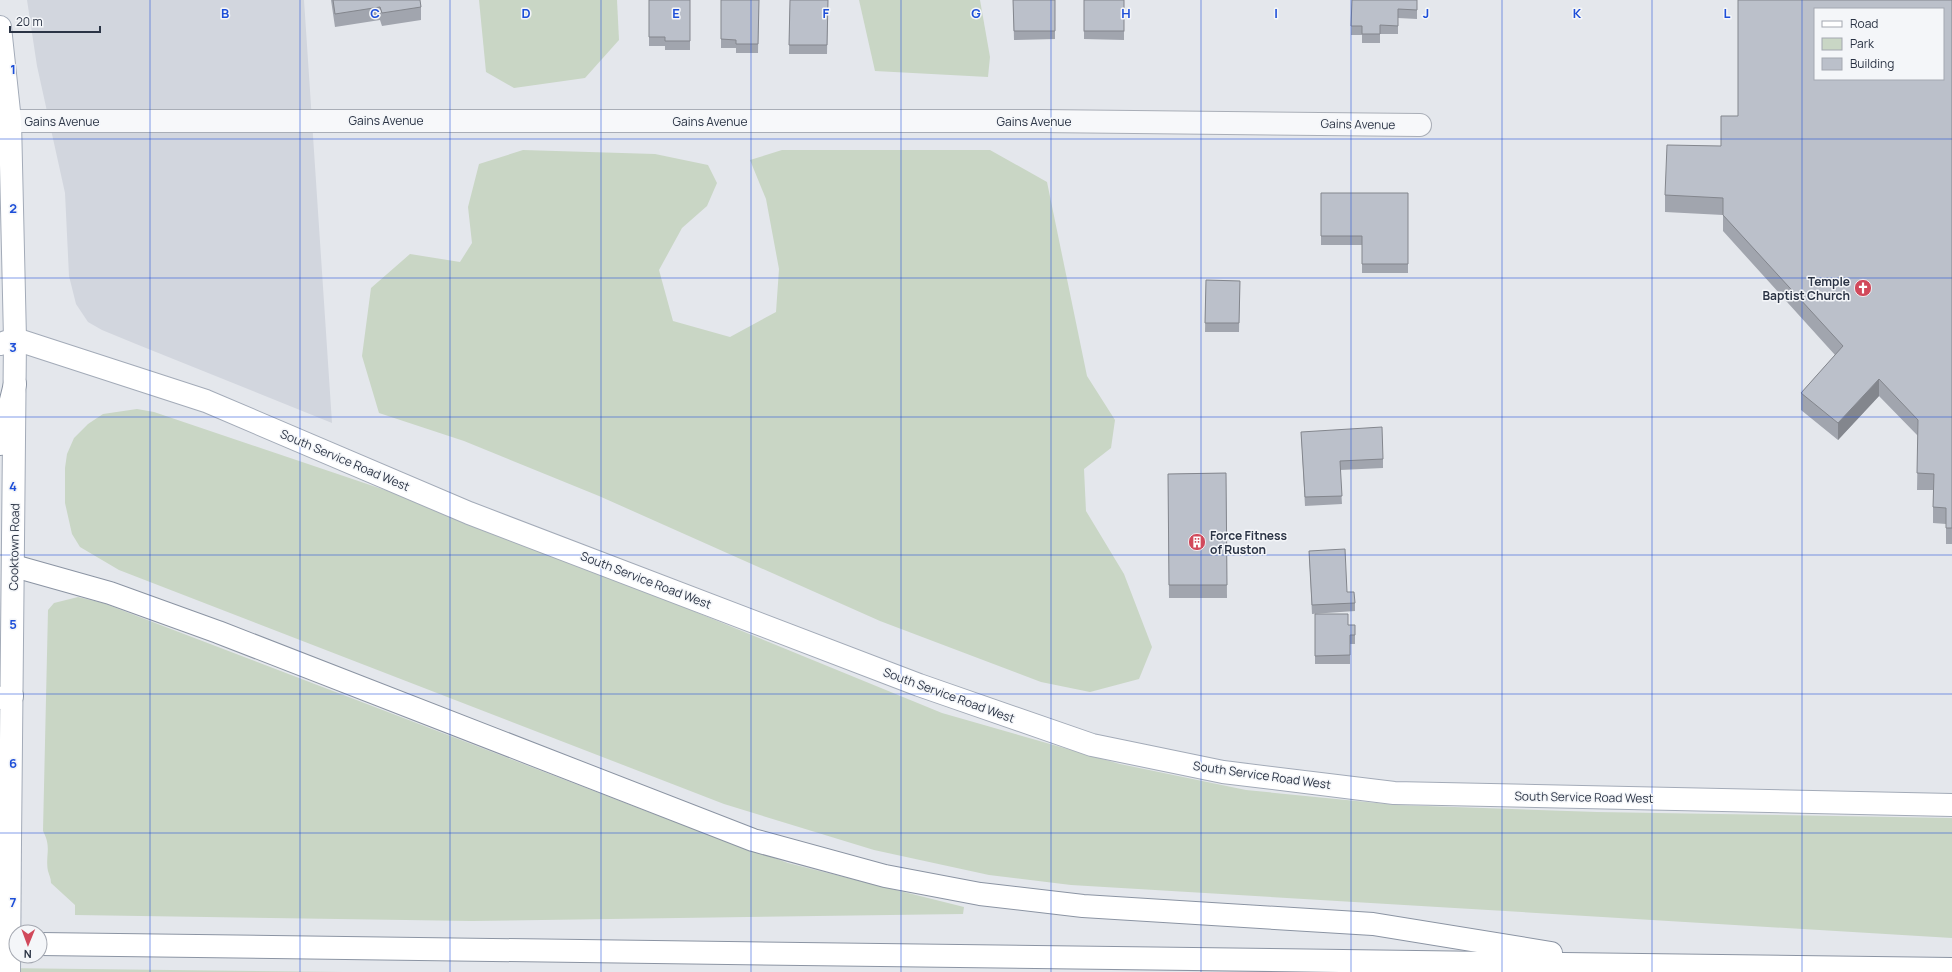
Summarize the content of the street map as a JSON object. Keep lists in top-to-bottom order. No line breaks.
{"streets":{"main road":["South Service Road West","Cooktown Road"],"street":["Gains Avenue"]},"crossings":[["Gains Avenue","Cooktown Road"],["South Service Road West","Cooktown Road"]],"places":{"church":["Temple Baptist Church"],"building":["Force Fitness of Ruston"]},"legend":["Road","Park","Building"],"scale_bar":"20 m","north":"bottom","grid":{"columns":["B","C","D","E","F","G","H","I","J","K","L"],"rows":["1","2","3","4","5","6","7"]}}
